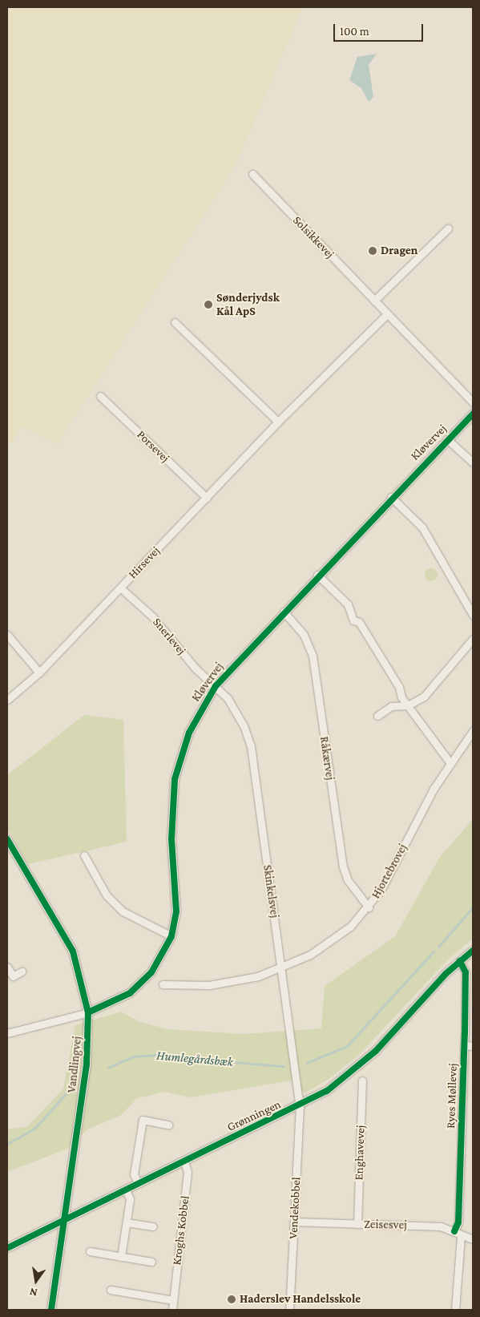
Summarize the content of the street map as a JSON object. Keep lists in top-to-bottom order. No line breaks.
{"streets":{"street":["Solsikkevej","Kløvervej","Porsevej","Hirsevej","Snerlevej","Råkærvej","Hjortebrovej","Skinkelsvej","Vandlingvej","Ryes Møllevej","Grønningen","Enghavevej","Vendekobbel","Zeisesvej","Kroghs Kobbel"]},"crossings":[["Solsikkevej","Hirsevej"],["Kløvervej","Snerlevej"],["Kløvervej","Råkærvej"],["Kløvervej","Skinkelsvej"],["Kløvervej","Vandlingvej"],["Porsevej","Hirsevej"],["Hirsevej","Snerlevej"],["Snerlevej","Skinkelsvej"],["Råkærvej","Hjortebrovej"],["Hjortebrovej","Skinkelsvej"],["Skinkelsvej","Grønningen"],["Skinkelsvej","Vendekobbel"],["Vandlingvej","Grønningen"],["Ryes Møllevej","Grønningen"],["Ryes Møllevej","Zeisesvej"],["Grønningen","Vendekobbel"],["Grønningen","Kroghs Kobbel"],["Enghavevej","Zeisesvej"],["Vendekobbel","Zeisesvej"]],"water":["Humlegårdsbæk"],"places":["Dragen","Sønderjydsk Kål ApS","Haderslev Handelsskole"],"scale_bar":"100 m","north":"bottom"}
